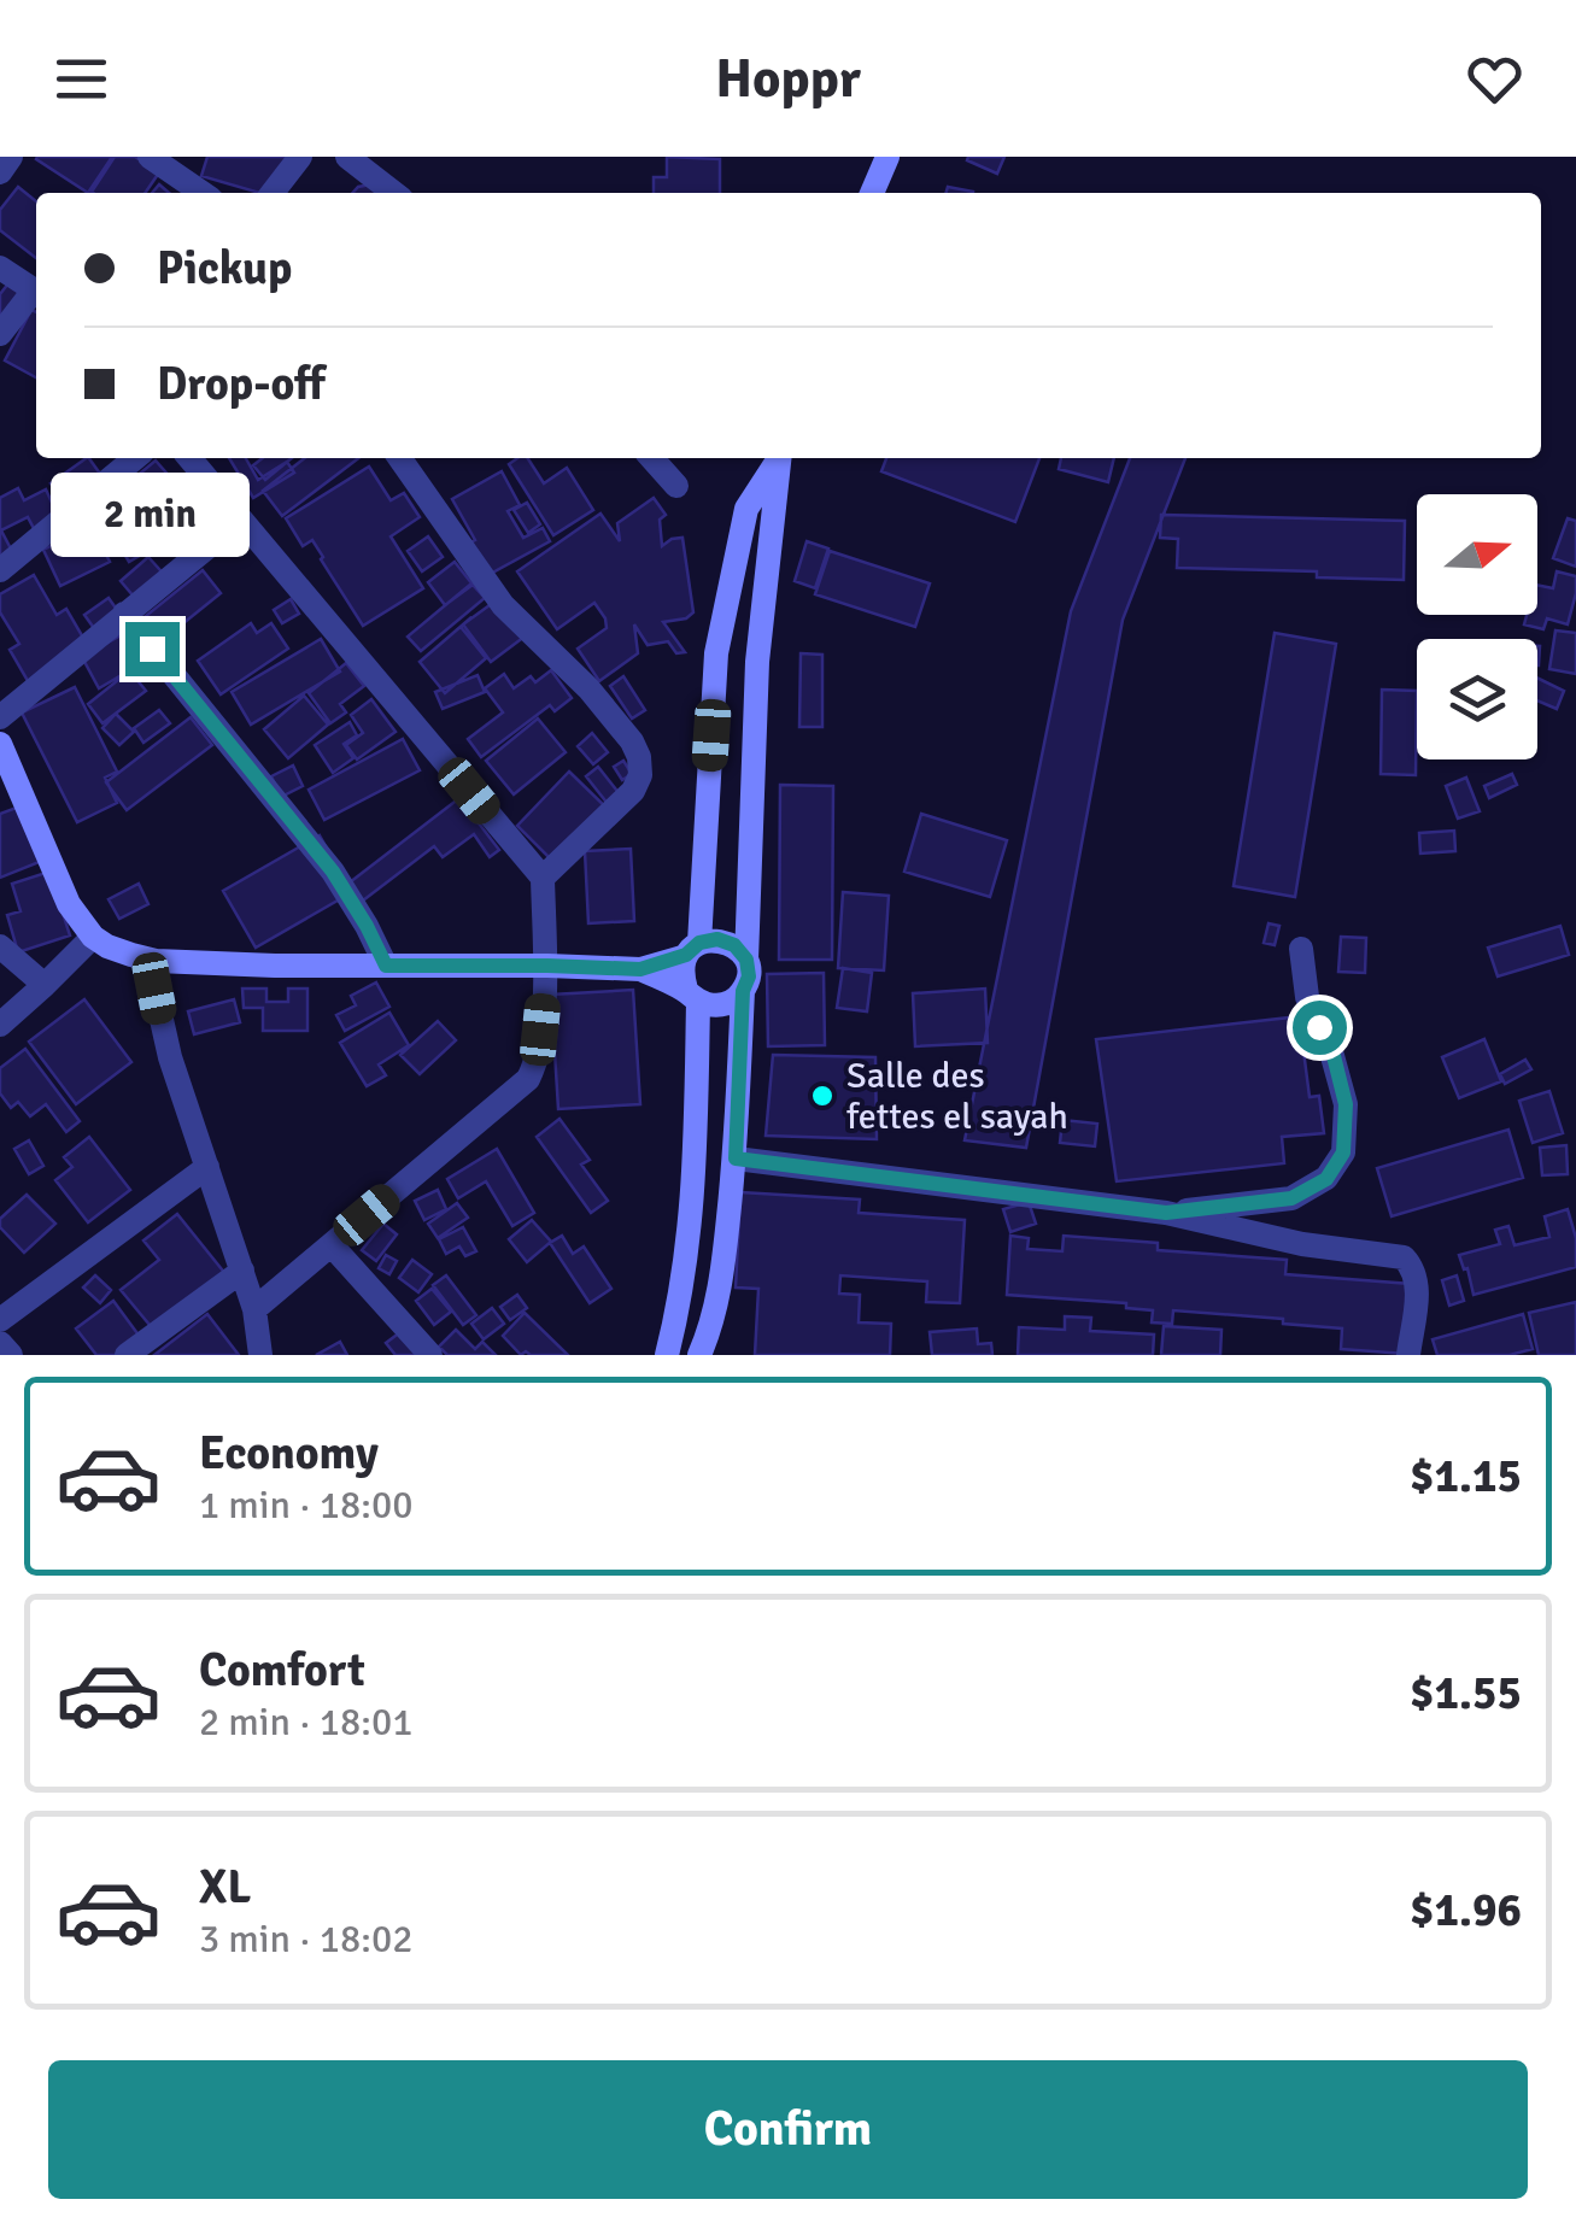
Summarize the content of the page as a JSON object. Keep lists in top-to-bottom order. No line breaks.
{"places":["Salle des fettes el sayah"],"north":"right","page":{"header":"Hoppr","banner":["Pickup","Drop-off"],"bubble":"2 min","list":[{"name":"Economy","note":"1 min · 18:00","value":"$1.15"},{"name":"Comfort","note":"2 min · 18:01","value":"$1.55"},{"name":"XL","note":"3 min · 18:02","value":"$1.96"}],"buttons":"Confirm"}}
